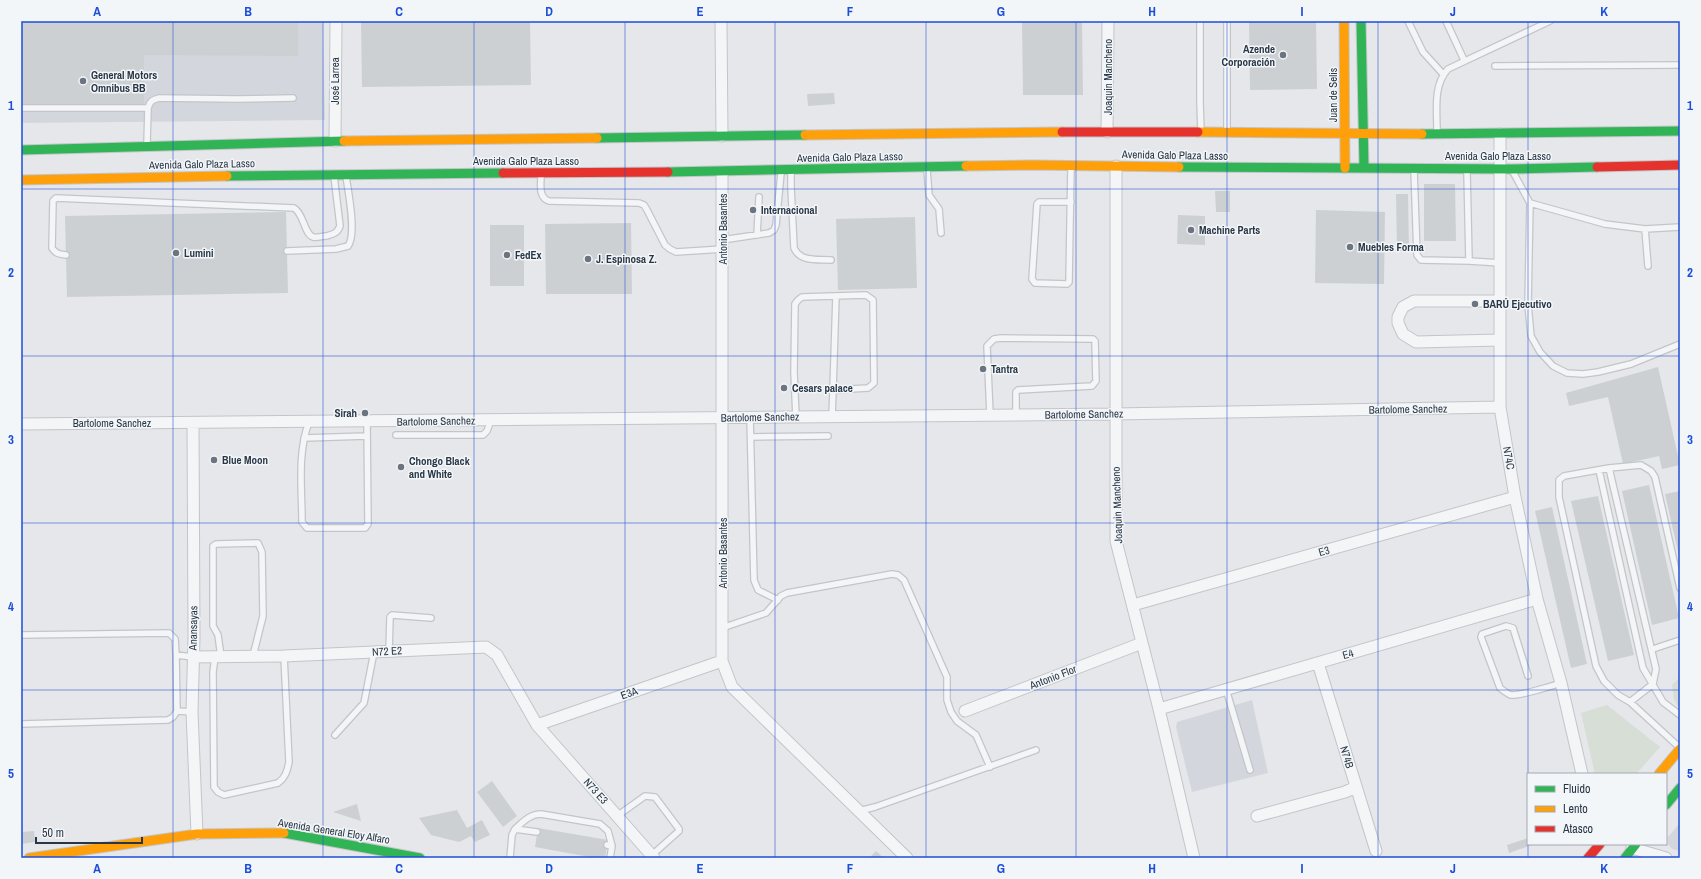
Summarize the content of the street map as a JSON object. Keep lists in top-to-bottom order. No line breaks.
{"streets":{"main road":["Juan de Selis","Avenida Galo Plaza Lasso","Avenida General Eloy Alfaro"],"street":["Joaquin Mancheno","José Larrea","Antonio Basantes","Bartolome Sanchez","N74C","E3","Anansayas","N72 E2","E4","Antonio Flor","E3A","N74B","N73 E3"]},"crossings":[["Joaquin Mancheno","Avenida Galo Plaza Lasso"],["Joaquin Mancheno","Bartolome Sanchez"],["Joaquin Mancheno","E3"],["Joaquin Mancheno","E4"],["Joaquin Mancheno","Antonio Flor"],["José Larrea","Avenida Galo Plaza Lasso"],["Juan de Selis","Avenida Galo Plaza Lasso"],["Avenida Galo Plaza Lasso","Antonio Basantes"],["Avenida Galo Plaza Lasso","N74C"],["Antonio Basantes","Bartolome Sanchez"],["Antonio Basantes","E3A"],["Bartolome Sanchez","N74C"],["Bartolome Sanchez","Anansayas"],["N74C","E3"],["N74C","E4"],["Anansayas","N72 E2"],["Anansayas","Avenida General Eloy Alfaro"],["N72 E2","E3A"],["N72 E2","N73 E3"],["E4","N74B"],["E3A","N73 E3"]],"places":["Azende Corporación","General Motors Omnibus BB","Internacional","Machine Parts","Muebles Forma","Lumini","FedEx","J. Espinosa Z.","BARÚ Ejecutivo","Tantra","Cesars palace","Sirah","Blue Moon","Chongo Black and White"],"legend":["Fluido","Lento","Atasco"],"scale_bar":"50 m","grid":{"columns":["A","B","C","D","E","F","G","H","I","J","K"],"rows":["1","2","3","4","5"]}}
